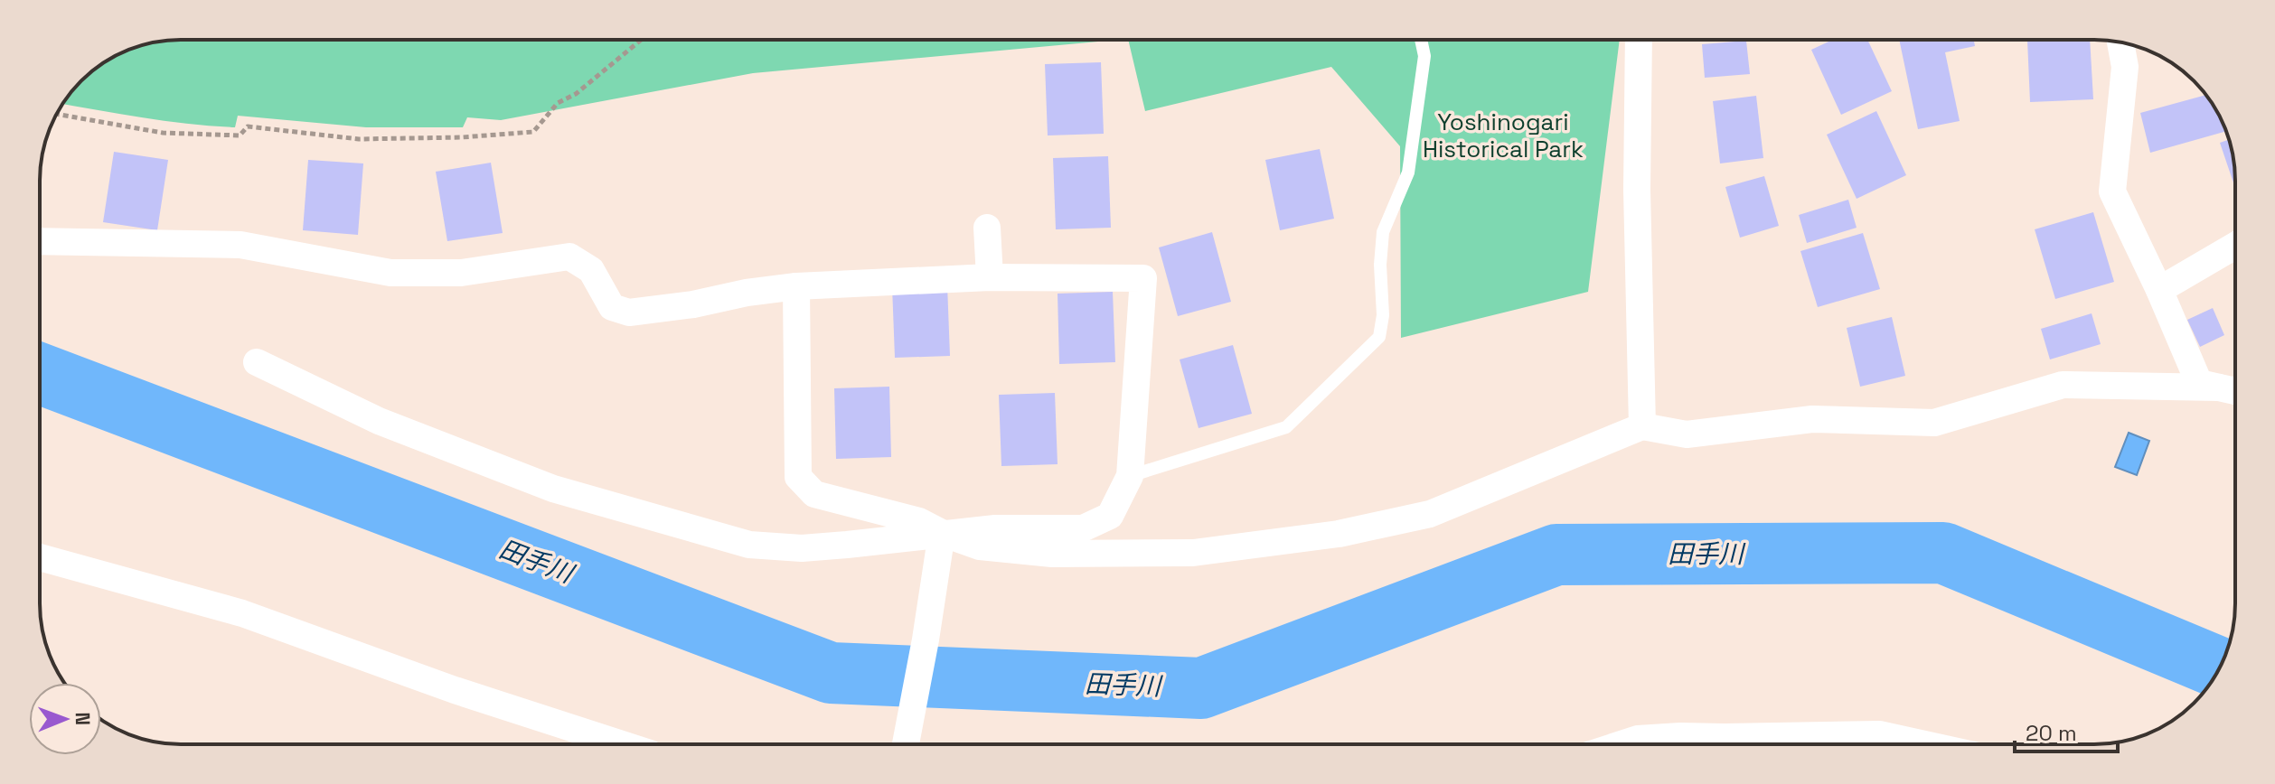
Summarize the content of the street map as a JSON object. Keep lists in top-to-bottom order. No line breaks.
{"water":["田手川"],"parks":["Yoshinogari Historical Park"],"scale_bar":"20 m","north":"right"}
